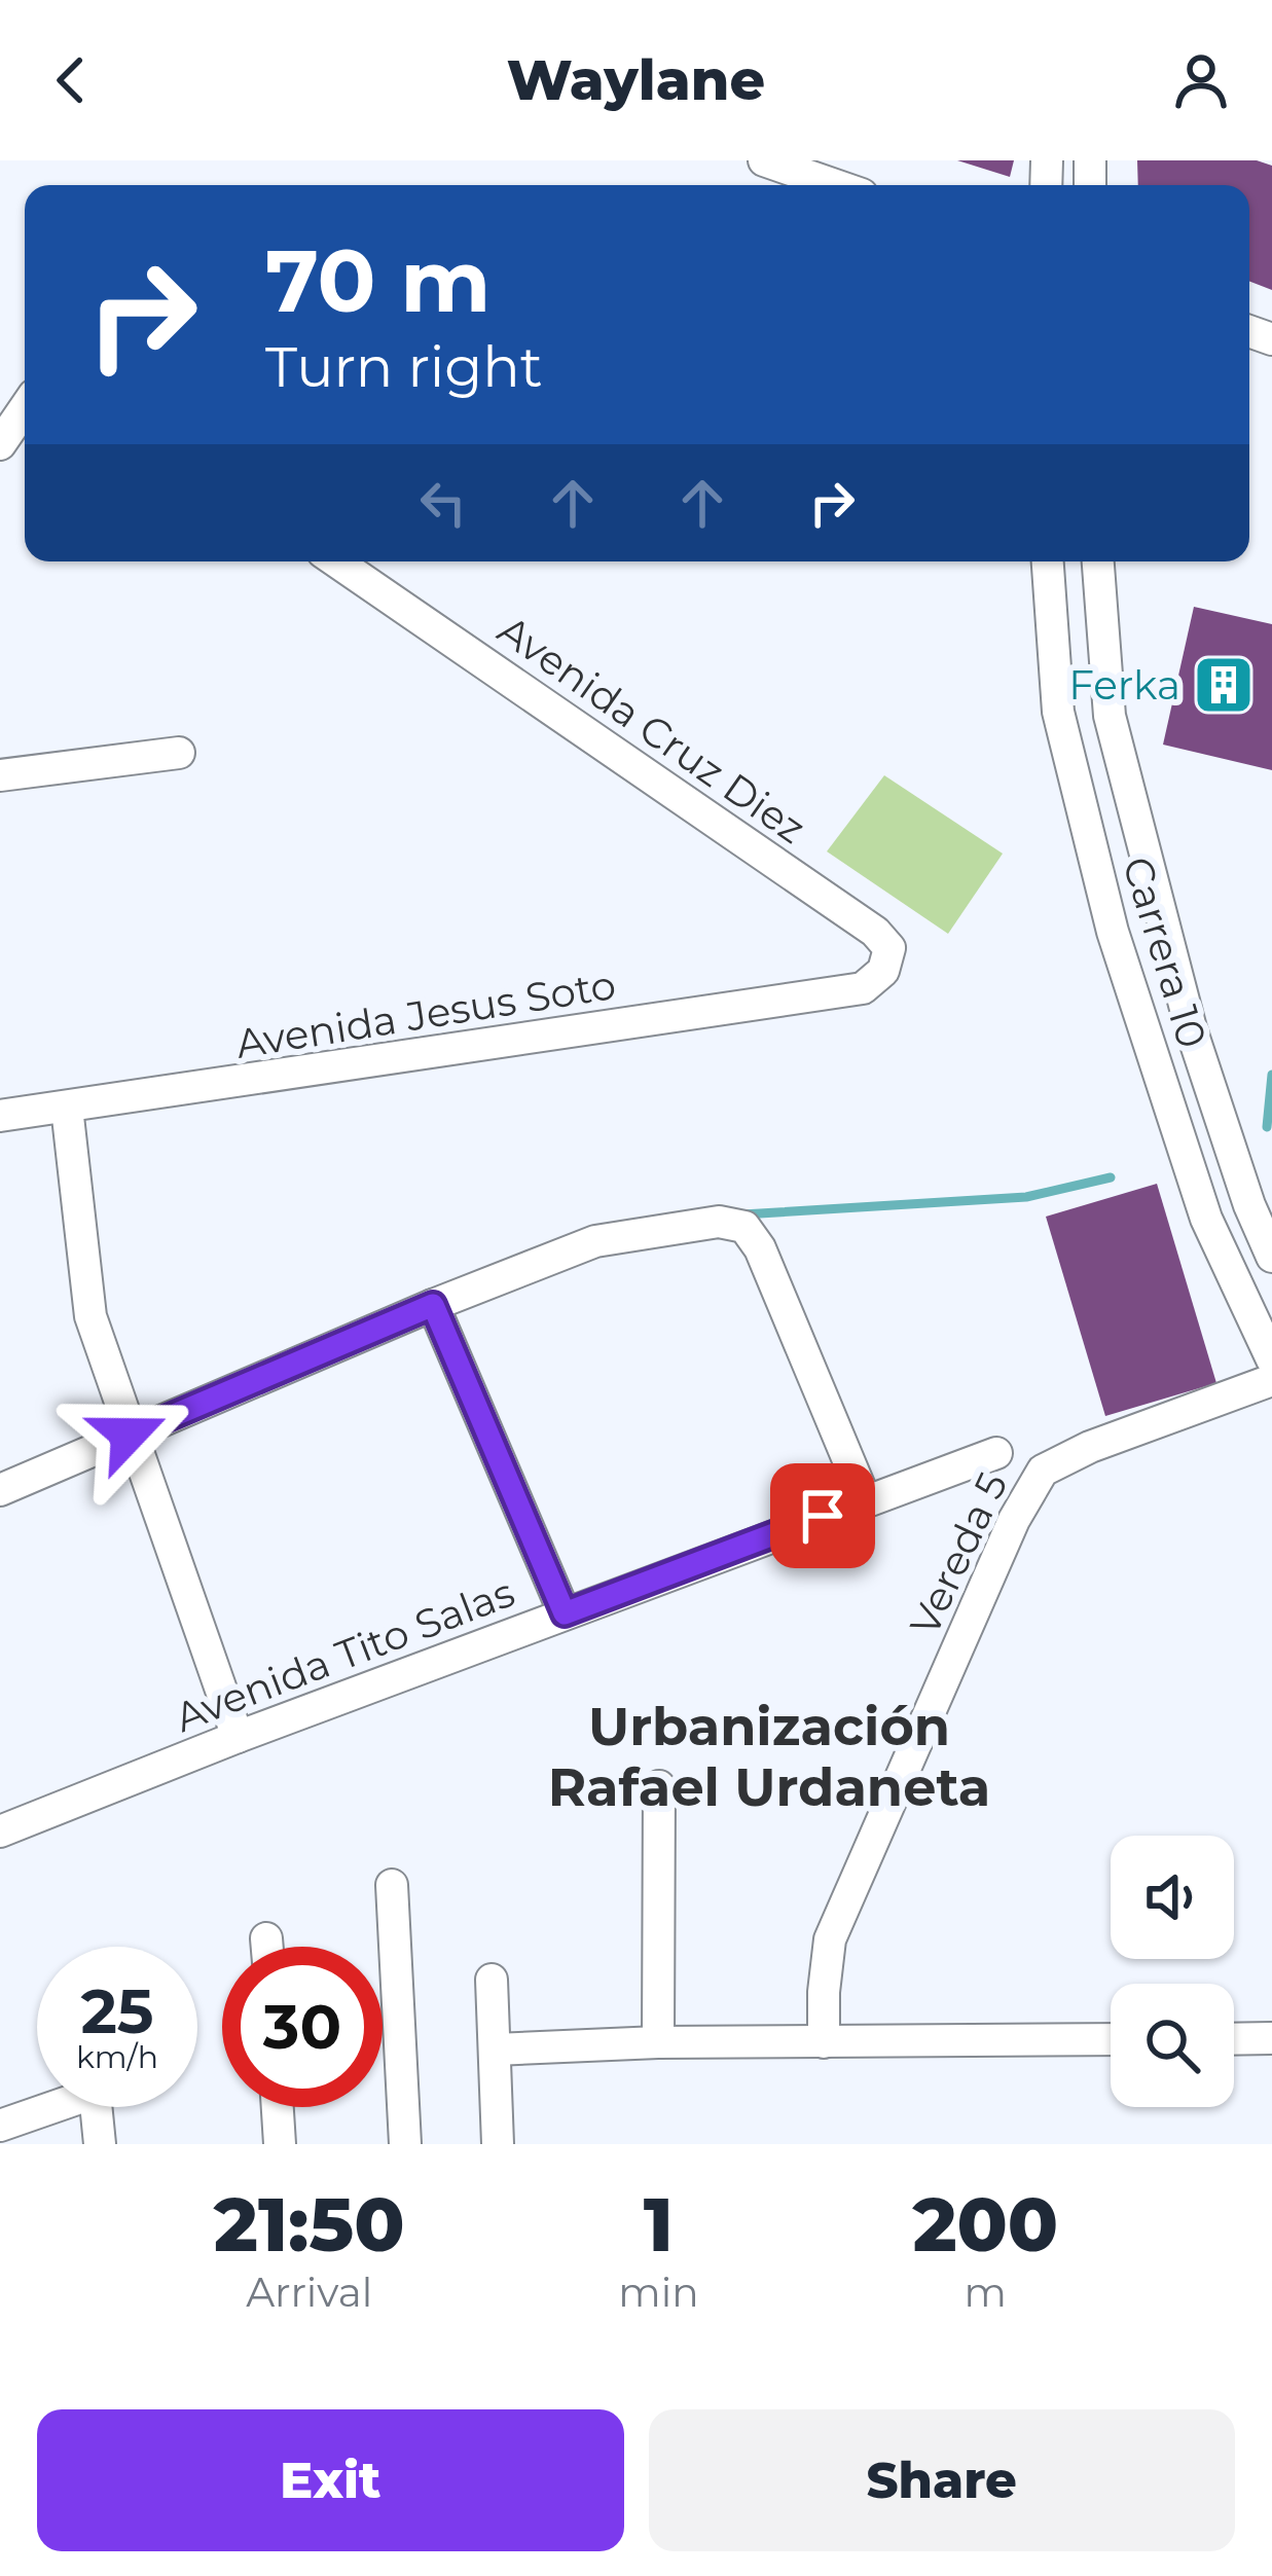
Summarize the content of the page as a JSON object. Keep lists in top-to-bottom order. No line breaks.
{"streets":{"street":["Avenida Cruz Diez","Carrera 10","Avenida Jesus Soto","Vereda 5","Avenida Tito Salas"]},"crossings":[["Avenida Cruz Diez","Avenida Jesus Soto"]],"districts":["Urbanización Rafael Urdaneta"],"places":{"building":["Ferka"]},"page":{"header":"Waylane","turn":["70 m","Turn right"],"speed":"25 km/h","limit":"30","eta":["21:50","Arrival","1","min","200","m"],"buttons":["Exit","Share"]}}
